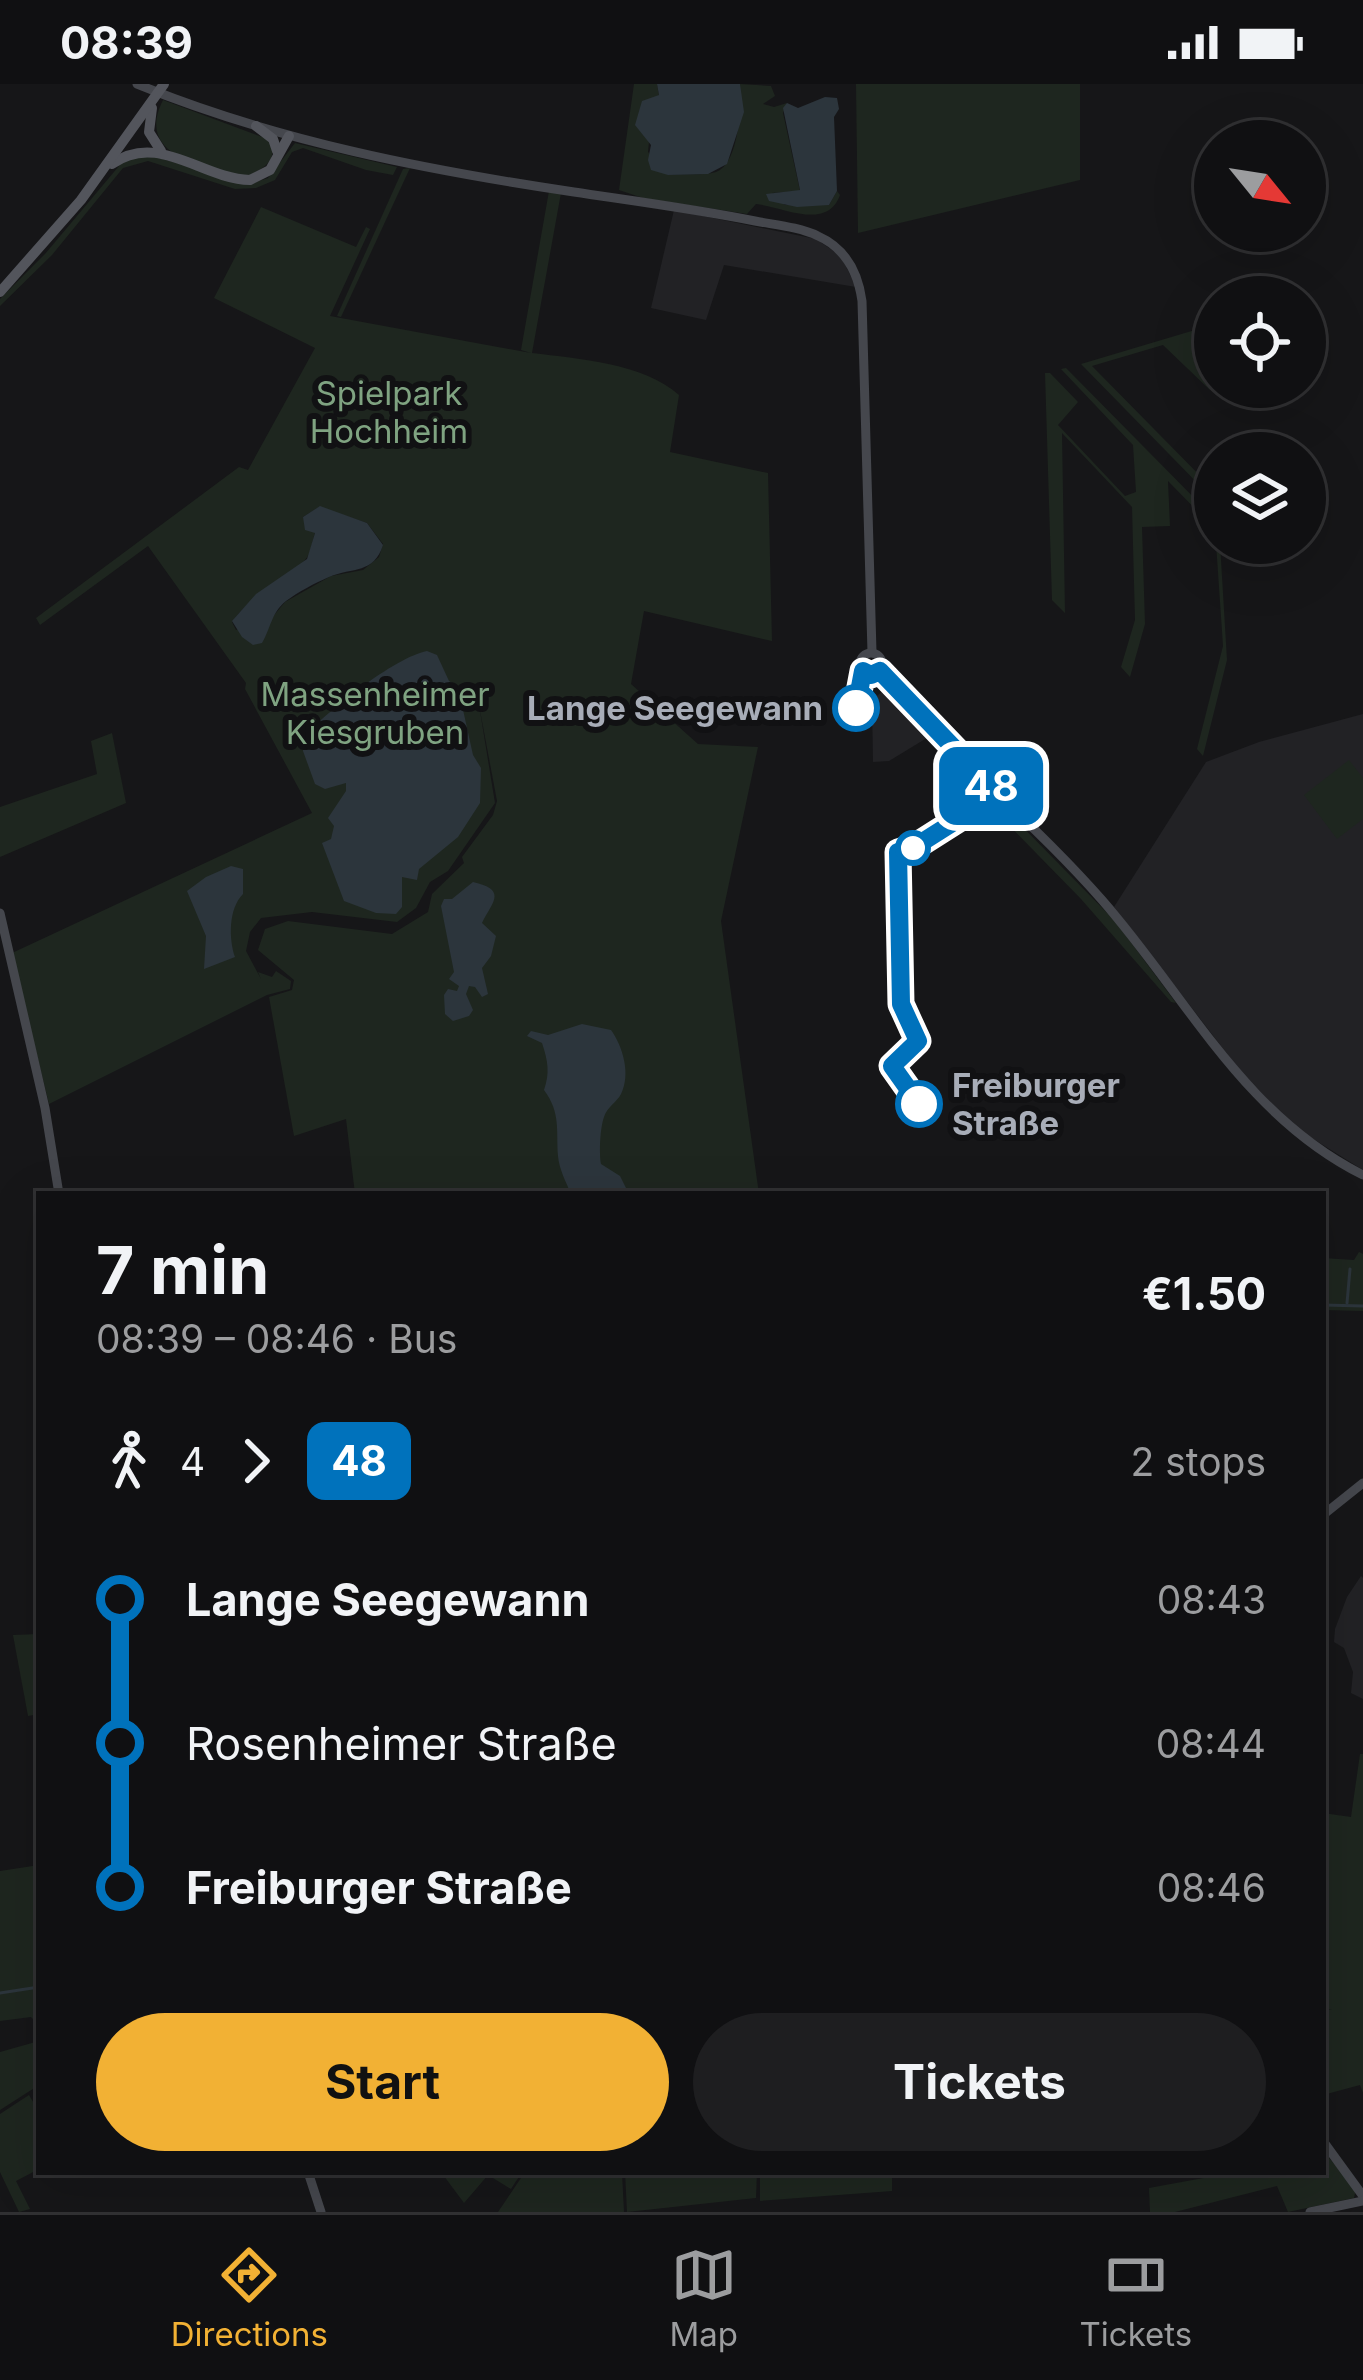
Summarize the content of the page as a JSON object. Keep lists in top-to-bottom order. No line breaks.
{"parks":["Spielpark Hochheim","Massenheimer Kiesgruben"],"places":["Lange Seegewann","Freiburger Straße"],"lines":["bus line 48"],"north":"bottom right","page":{"status":"08:39","on_map":"48","heading":["7 min","08:39 – 08:46 · Bus","€1.50"],"legs":["4","48","2 stops"],"list":[{"name":"Lange Seegewann","value":"08:43"},{"name":"Rosenheimer Straße","value":"08:44"},{"name":"Freiburger Straße","value":"08:46"}],"buttons":["Start","Tickets"],"tabs":["Directions","Map","Tickets"]}}
